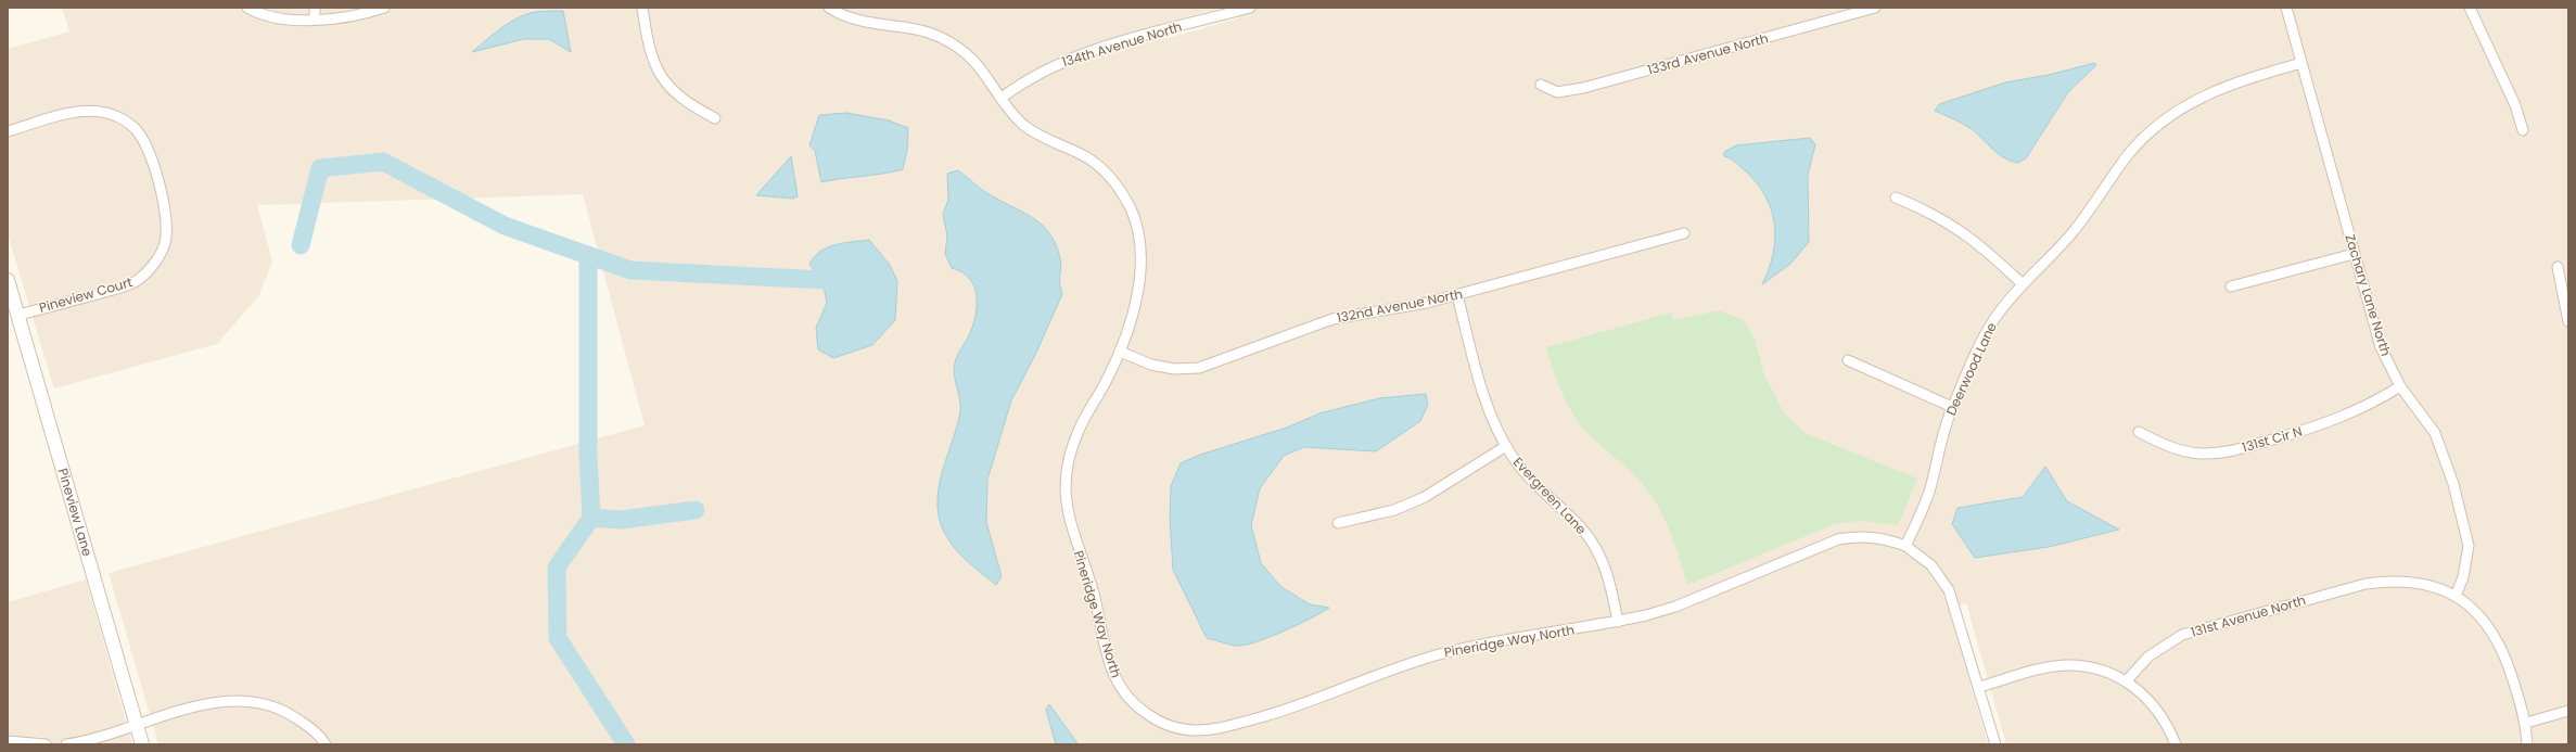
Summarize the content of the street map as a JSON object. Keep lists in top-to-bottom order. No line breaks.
{"streets":{"street":["134th Avenue North","133rd Avenue North","Pineview Court","Zachary Lane North","132nd Avenue North","Deerwood Lane","131st Cir N","Evergreen Lane","Pineview Lane","Pineridge Way North","131st Avenue North"]},"crossings":[["134th Avenue North","Pineridge Way North"],["Pineview Court","Pineview Lane"],["Zachary Lane North","Deerwood Lane"],["Zachary Lane North","131st Cir N"],["Zachary Lane North","131st Avenue North"],["132nd Avenue North","Evergreen Lane"],["132nd Avenue North","Pineridge Way North"],["Deerwood Lane","Pineridge Way North"],["Evergreen Lane","Pineridge Way North"]]}
